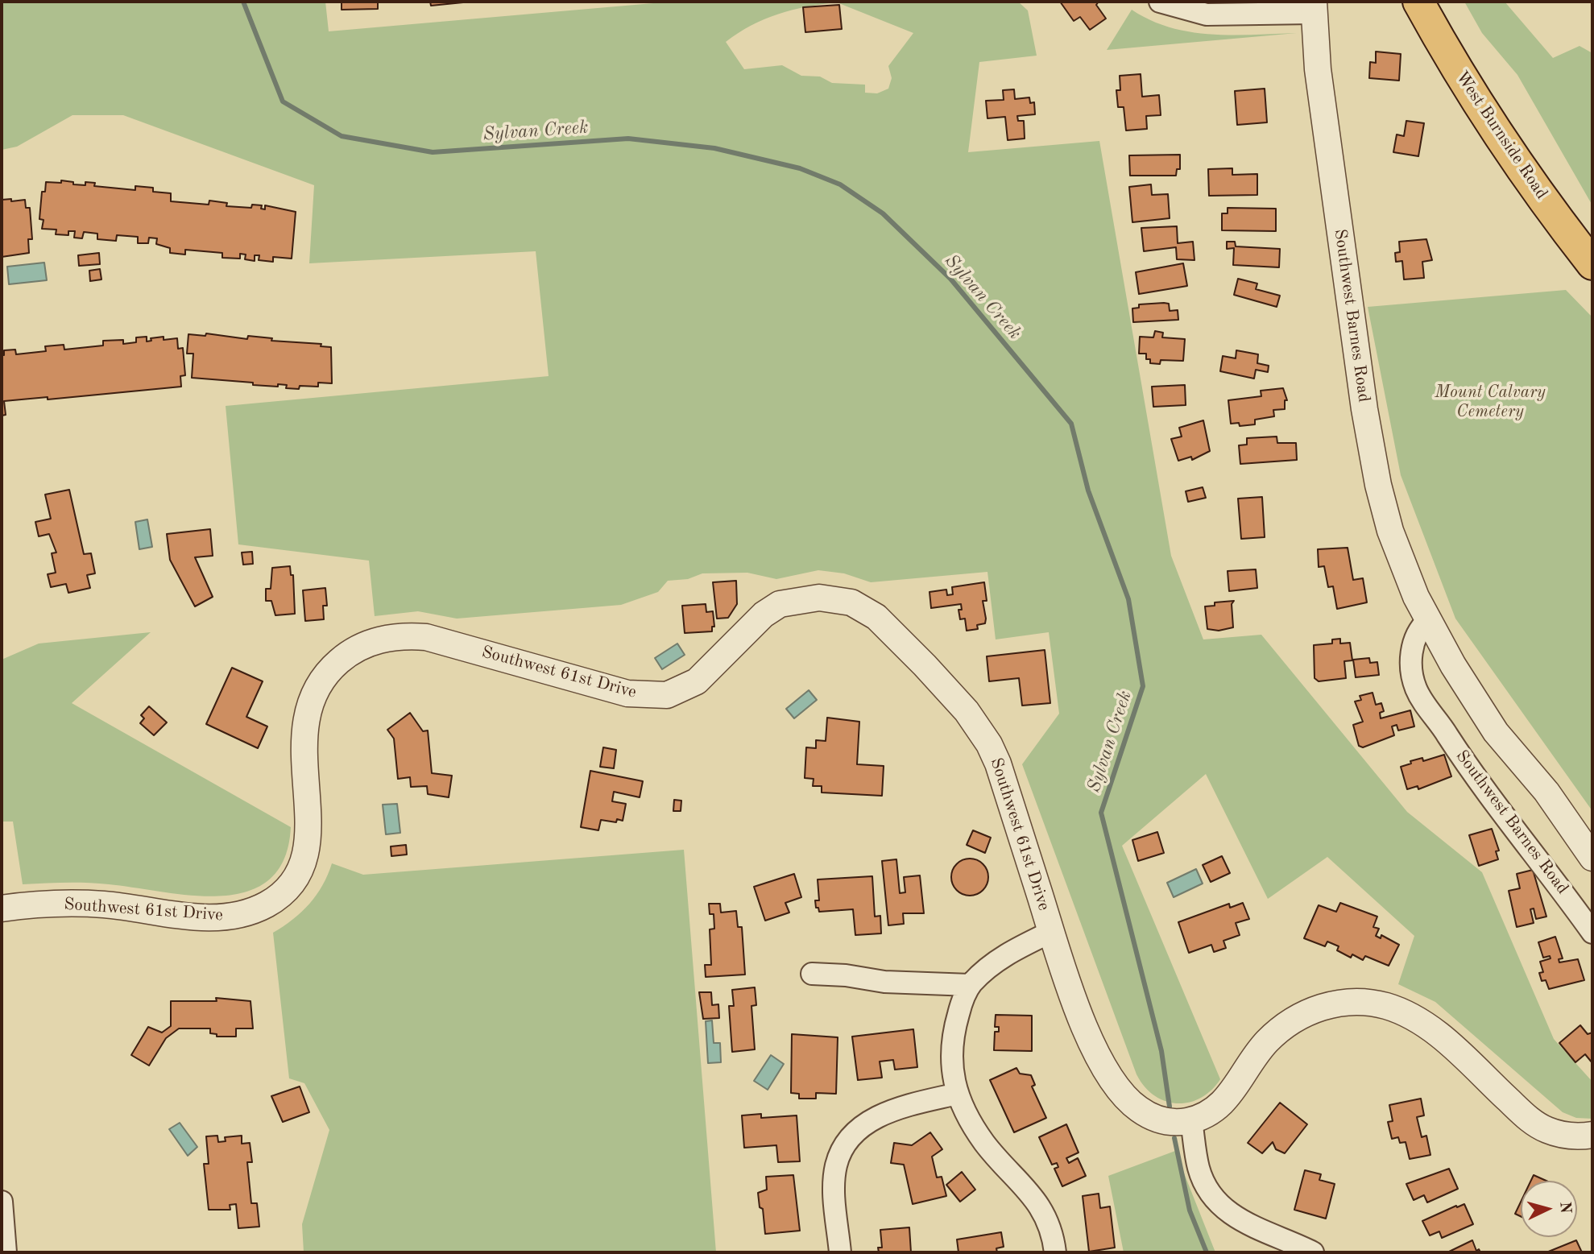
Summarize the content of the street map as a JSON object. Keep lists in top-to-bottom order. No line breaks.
{"streets":{"main road":["West Burnside Road"],"street":["Southwest Barnes Road","Southwest 61st Drive"]},"water":["Sylvan Creek"],"parks":["Mount Calvary Cemetery"],"north":"right"}
